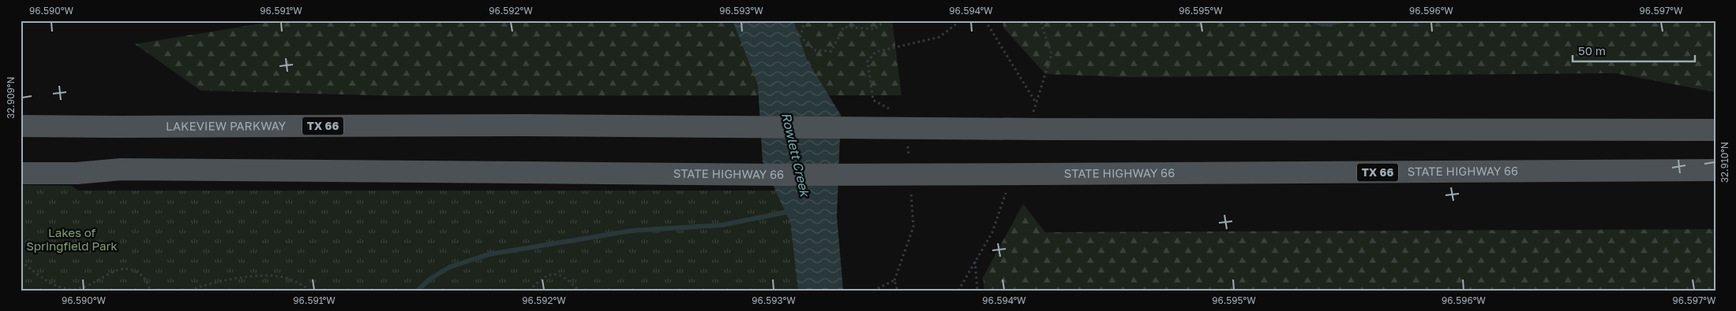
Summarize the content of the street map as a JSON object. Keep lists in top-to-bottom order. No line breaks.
{"streets":{"main road":["TX 66","LAKEVIEW PARKWAY","STATE HIGHWAY 66"]},"water":["Rowlett Creek"],"parks":["Lakes of Springfield Park"],"scale_bar":"50 m","coordinates":["96.590°W","96.591°W","96.592°W","96.593°W","96.594°W","96.595°W","96.596°W","96.597°W","32.909°N","32.910°N"]}
